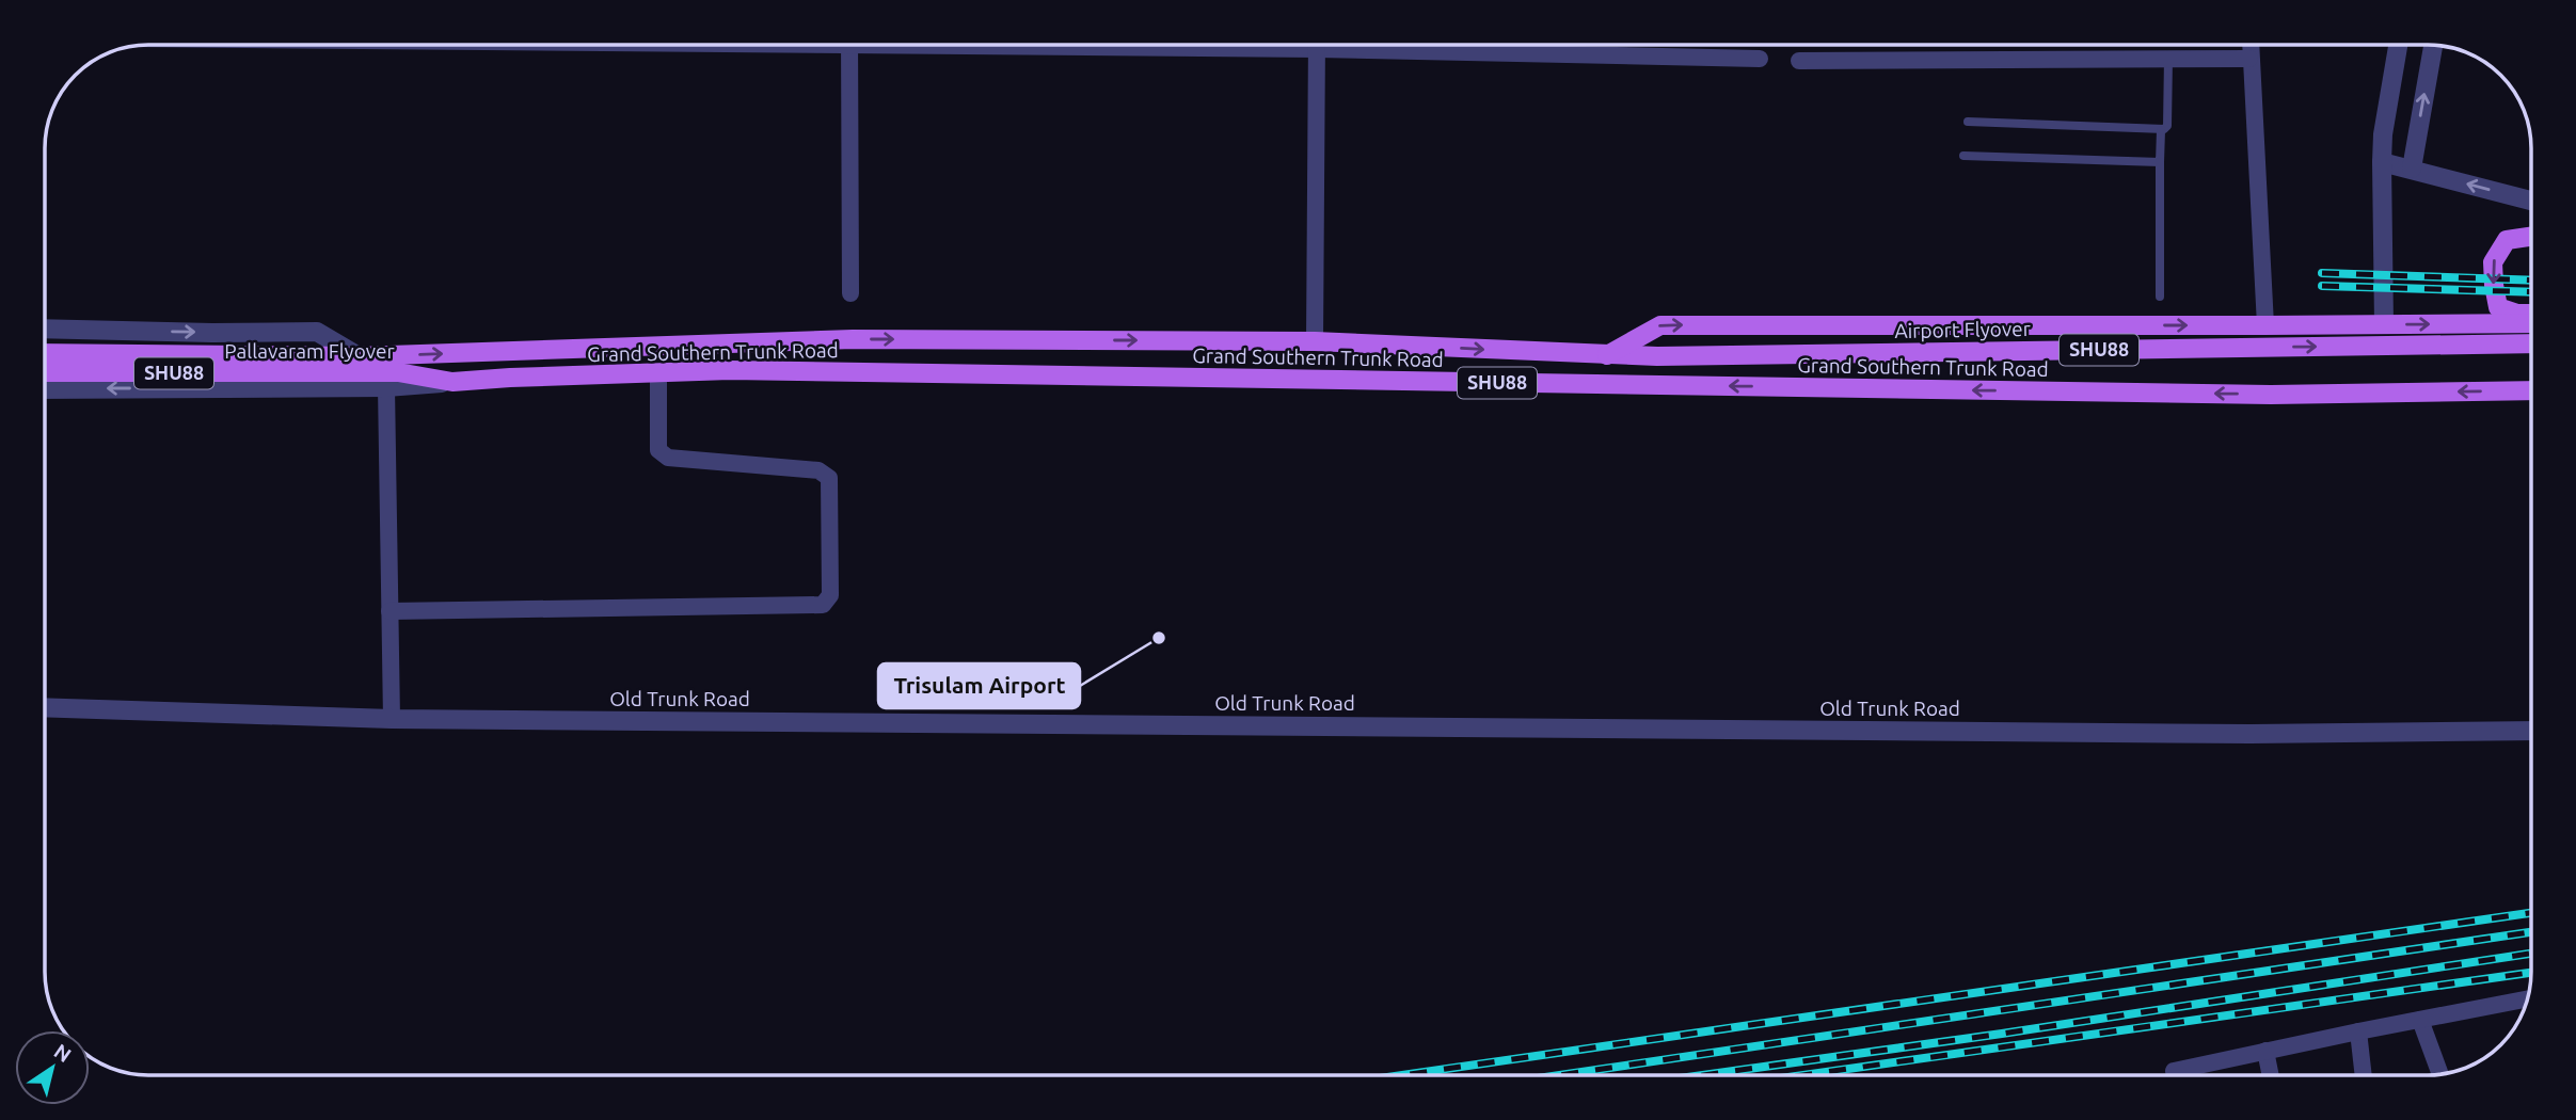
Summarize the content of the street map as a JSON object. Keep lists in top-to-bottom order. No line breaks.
{"streets":{"main road":["Airport Flyover","SHU88","Pallavaram Flyover","Grand Southern Trunk Road"],"street":["Old Trunk Road"]},"crossings":[["Airport Flyover","Grand Southern Trunk Road"],["Pallavaram Flyover","Grand Southern Trunk Road"]],"places":["Trisulam Airport"],"north":"top right"}
